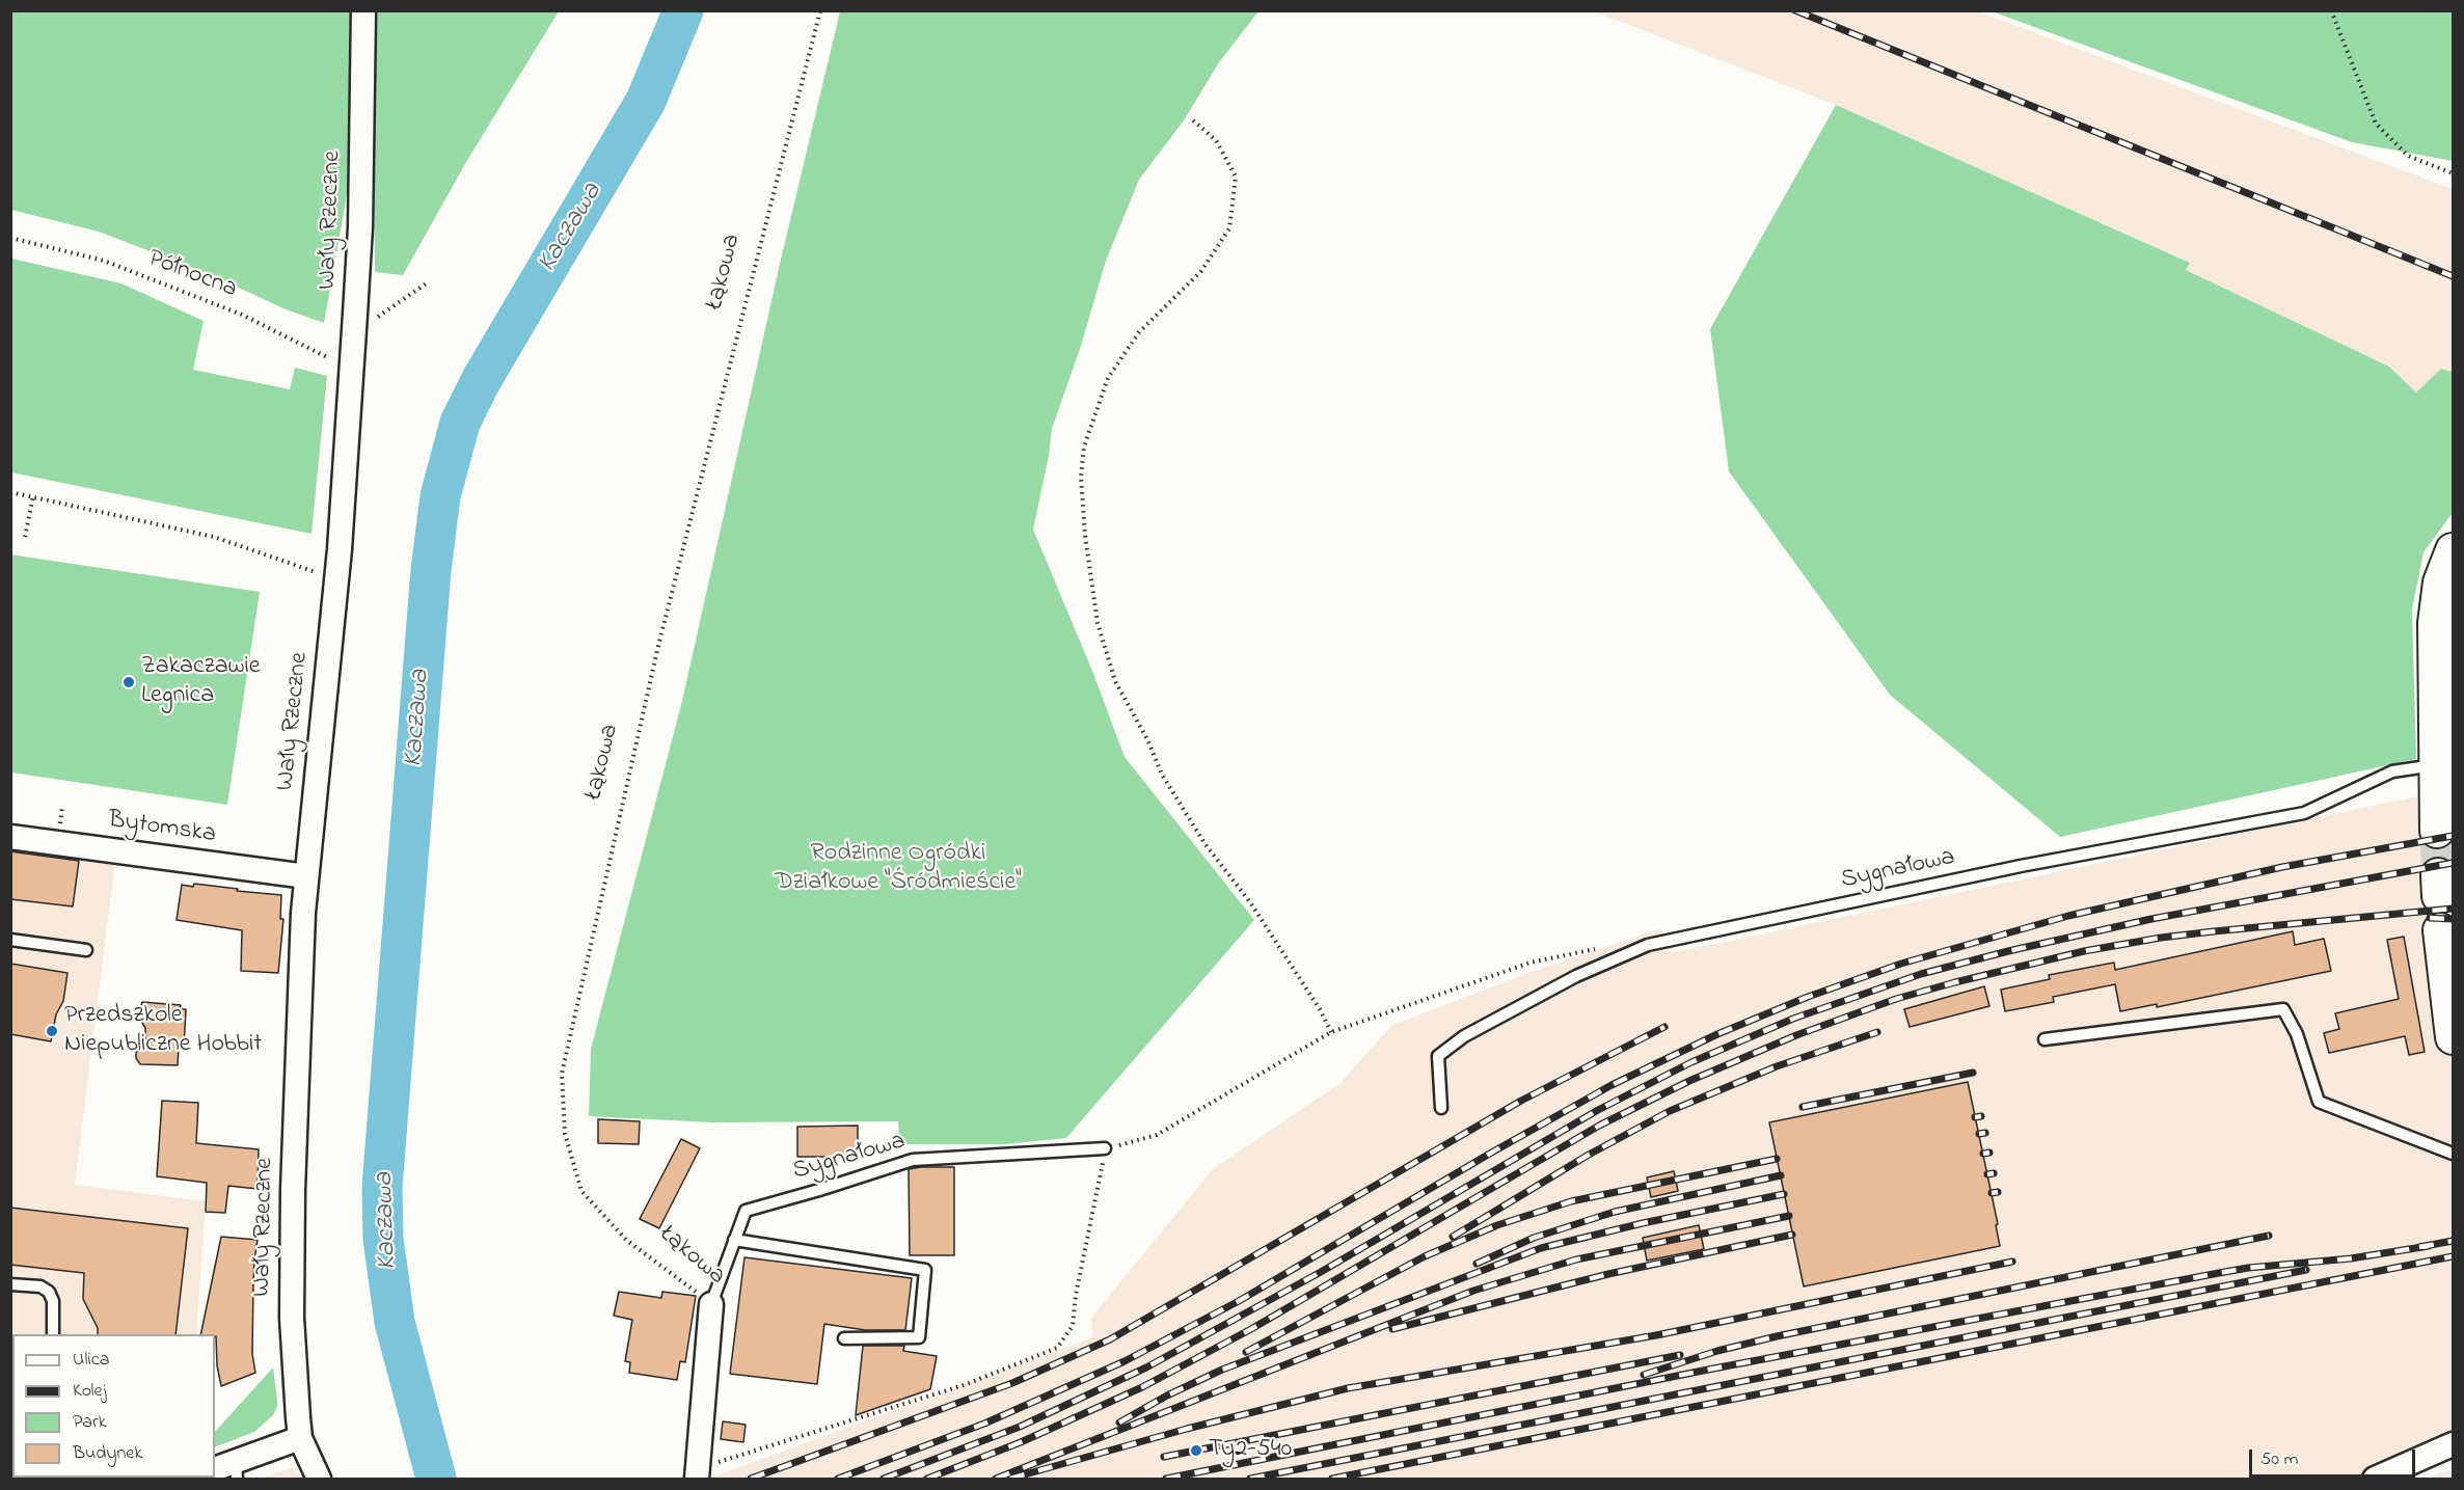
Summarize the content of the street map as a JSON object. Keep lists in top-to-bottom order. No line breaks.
{"streets":{"street":["Wały Rzeczne","Łąkowa","Bytomska"],"lane":["Sygnałowa"],"path":["Północna"]},"crossings":[["Wały Rzeczne","Północna"],["Wały Rzeczne","Bytomska"],["Łąkowa","Sygnałowa"]],"water":["Kaczawa"],"parks":["Rodzinne Ogródki Działkowe \"Śródmieście\""],"places":["Zakaczawie Legnica","Przedszkole Niepubliczne Hobbit","Ty2-540"],"legend":["Ulica","Kolej","Park","Budynek"],"scale_bar":"50 m"}
